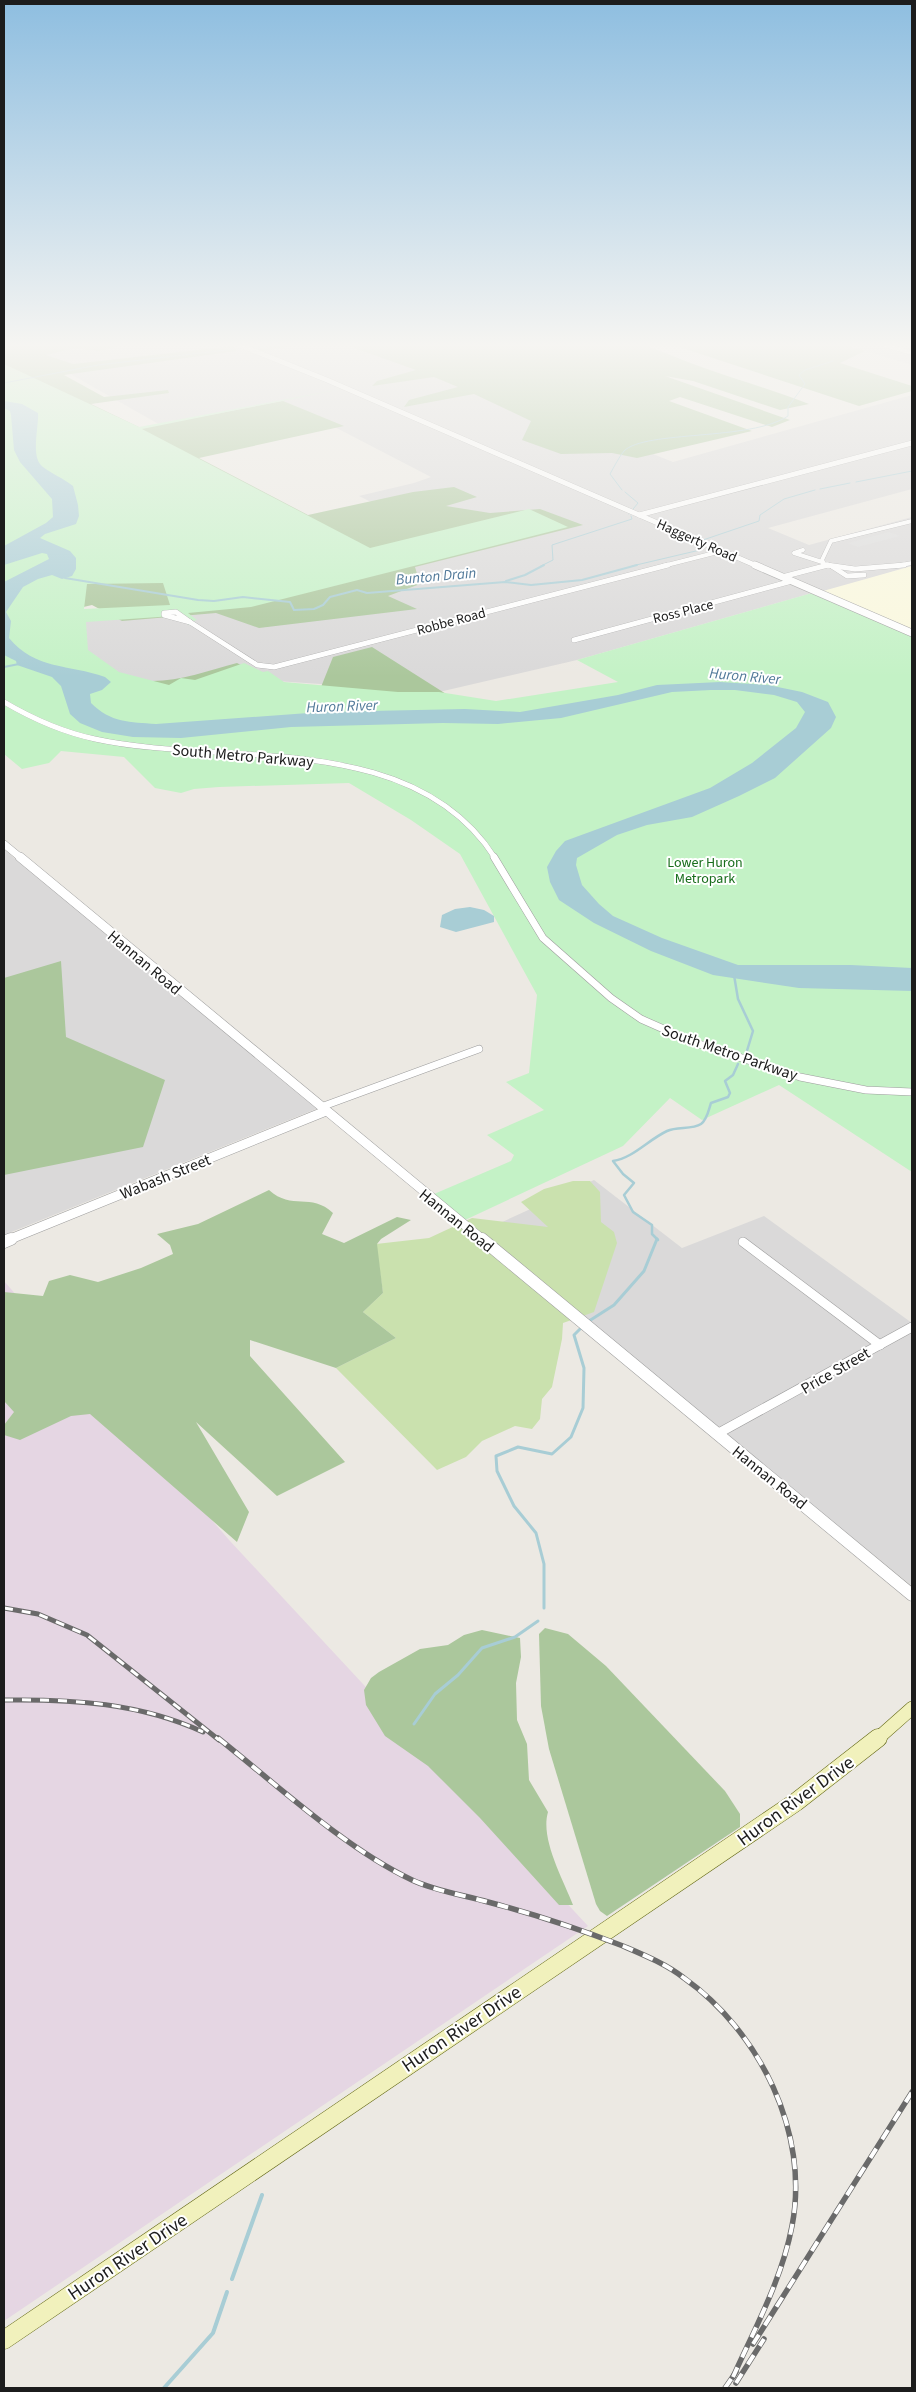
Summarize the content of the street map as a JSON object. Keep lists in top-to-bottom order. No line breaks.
{"streets":{"main road":["Huron River Drive"],"street":["Haggerty Road","Ross Place","Robbe Road","South Metro Parkway","Hannan Road","Wabash Street","Price Street"]},"crossings":[["Haggerty Road","Ross Place"],["Haggerty Road","Robbe Road"],["Hannan Road","Wabash Street"],["Hannan Road","Price Street"]],"water":["Bunton Drain","Huron River"],"parks":["Lower Huron Metropark"]}
